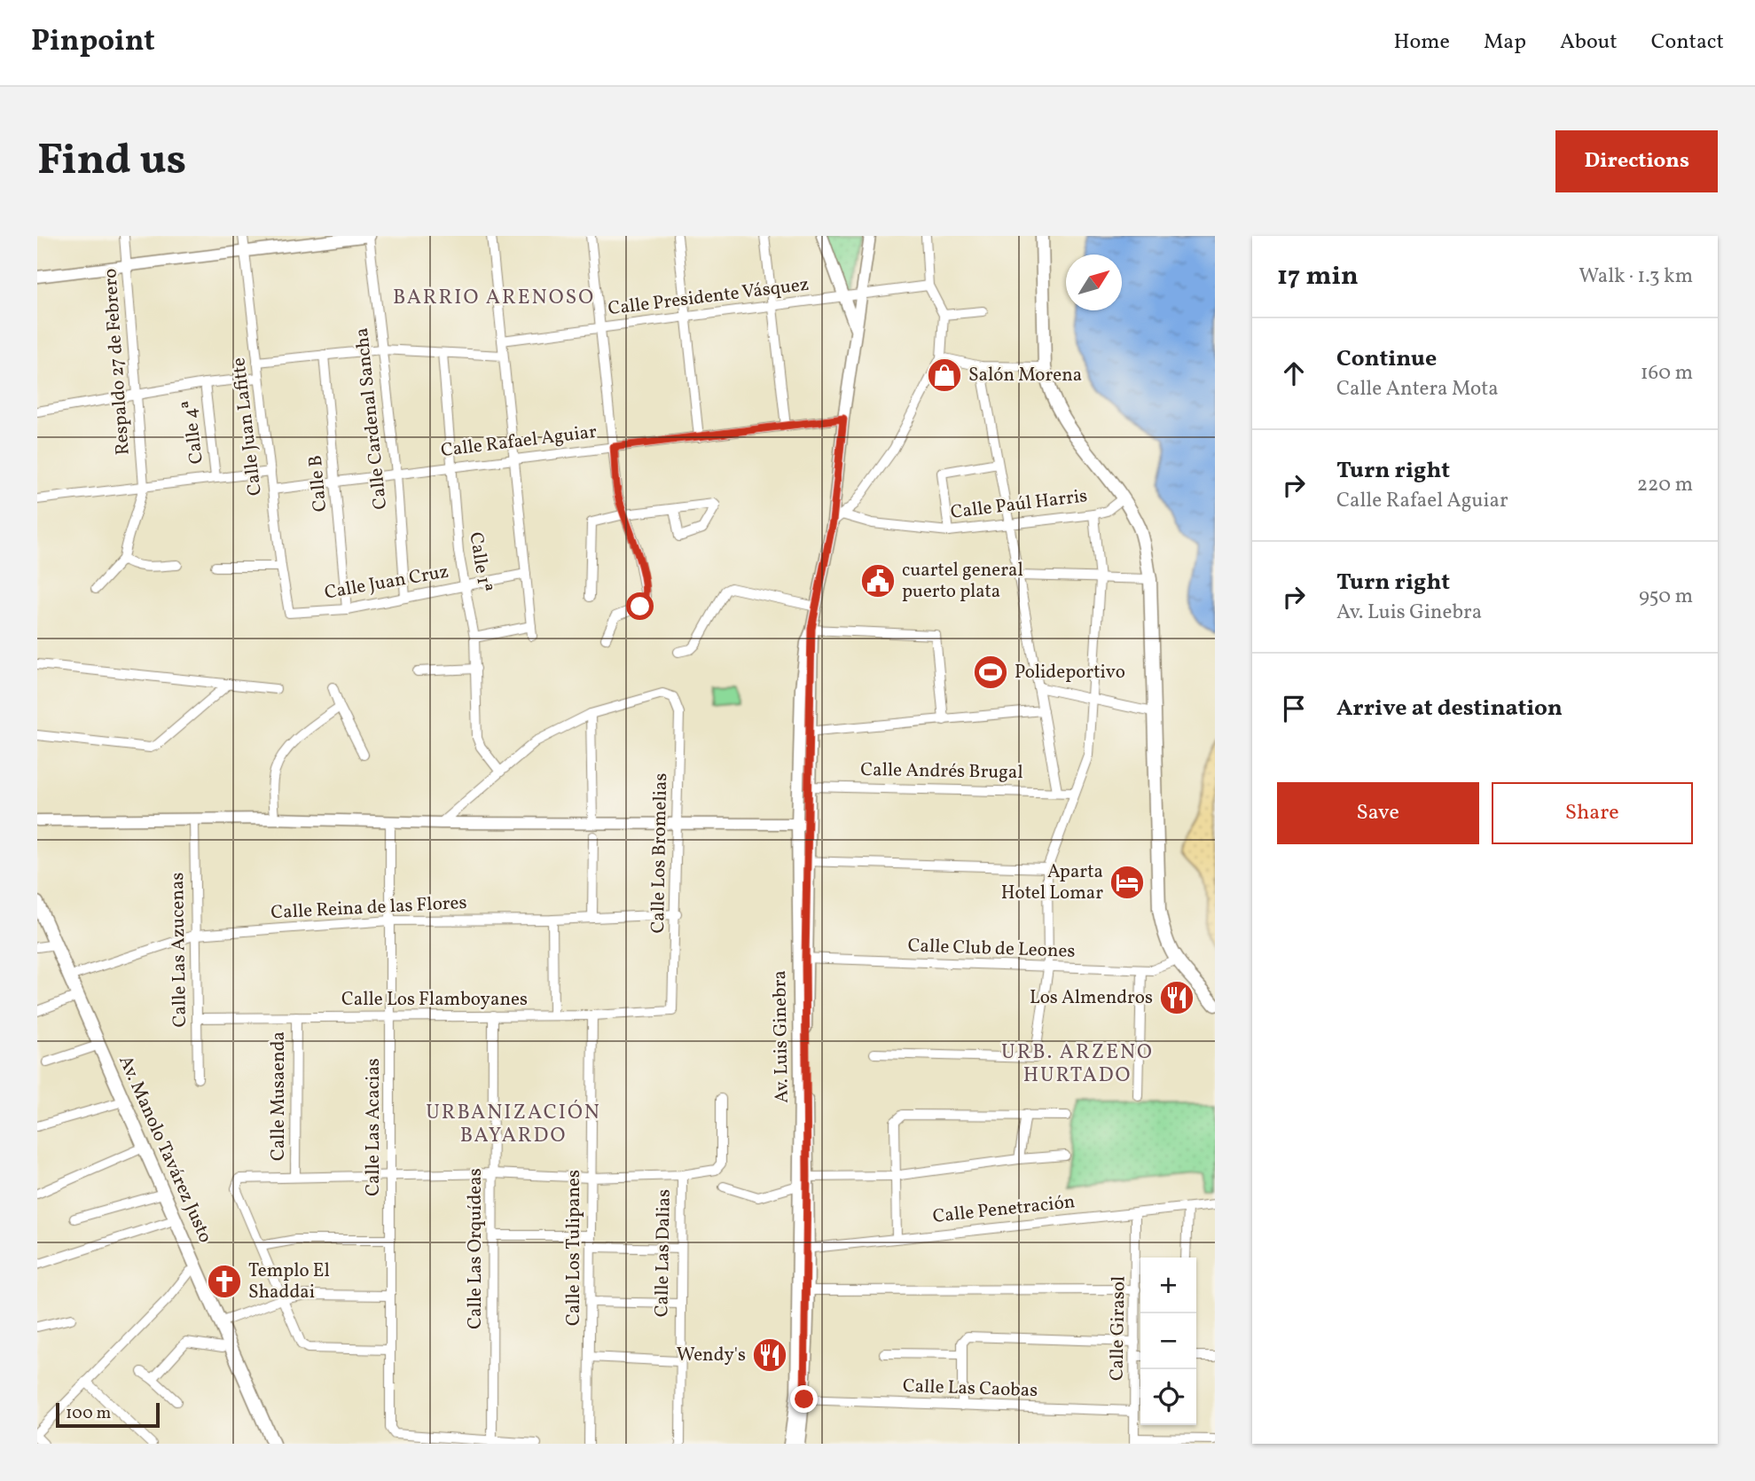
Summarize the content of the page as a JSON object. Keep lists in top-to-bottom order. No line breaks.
{"streets":{"main road":["Av. Manolo Tavárez Justo"],"street":["Calle Presidente Vásquez","Respaldo 27 de Febrero","Calle Cardenal Sancha","Calle Juan Lafitte","Calle 4ª","Calle Rafael Aguiar","Calle B","Calle Paúl Harris","Calle 1ª","Calle Juan Cruz","Calle Andrés Brugal","Calle Los Bromelias","Calle Reina de las Flores","Calle Club de Leones","Calle Las Azucenas","Calle Los Flamboyanes","Av. Luis Ginebra","Calle Musaenda","Calle Las Acacias","Calle Penetración","Calle Los Tulipanes","Calle Las Orquídeas","Calle Las Dalias","Calle Girasol","Calle Las Caobas"]},"crossings":[["Calle Presidente Vásquez","Av. Luis Ginebra"],["Calle Cardenal Sancha","Calle Rafael Aguiar"],["Calle Cardenal Sancha","Calle Juan Cruz"],["Calle Juan Lafitte","Calle Rafael Aguiar"],["Calle Juan Lafitte","Calle Juan Cruz"],["Calle Rafael Aguiar","Calle B"],["Calle Rafael Aguiar","Calle 1ª"],["Calle Rafael Aguiar","Av. Luis Ginebra"],["Calle B","Calle Juan Cruz"],["Calle Paúl Harris","Av. Luis Ginebra"],["Calle 1ª","Calle Juan Cruz"],["Calle Andrés Brugal","Av. Luis Ginebra"],["Calle Los Bromelias","Calle Reina de las Flores"],["Calle Los Bromelias","Calle Los Flamboyanes"],["Calle Reina de las Flores","Calle Las Azucenas"],["Calle Reina de las Flores","Calle Las Acacias"],["Calle Reina de las Flores","Av. Manolo Tavárez Justo"],["Calle Club de Leones","Av. Luis Ginebra"],["Calle Las Azucenas","Calle Los Flamboyanes"],["Calle Los Flamboyanes","Calle Musaenda"],["Calle Los Flamboyanes","Calle Las Acacias"],["Calle Los Flamboyanes","Calle Los Tulipanes"],["Calle Los Flamboyanes","Calle Las Orquídeas"],["Av. Luis Ginebra","Calle Penetración"],["Av. Luis Ginebra","Calle Las Caobas"],["Calle Las Acacias","Calle Las Orquídeas"],["Calle Penetración","Calle Girasol"],["Calle Girasol","Calle Las Caobas"]],"districts":["BARRIO ARENOSO","URB. ARZENO HURTADO","URBANIZACIÓN BAYARDO"],"places":{"shop":["Salón Morena"],"public building":["cuartel general puerto plata"],"sports":["Polideportivo"],"hotel":["Aparta Hotel Lomar"],"restaurant":["Los Almendros","Wendy's"],"church":["Templo El Shaddai"]},"scale_bar":"100 m","north":"top right","page":{"header":"Pinpoint","nav":["Home","Map","About","Contact"],"buttons":["Directions",["Save","Share"]],"title":"Find us","heading":["17 min","Walk · 1.3 km"],"list":[["Continue","Calle Antera Mota","160 m"],["Turn right","Calle Rafael Aguiar","220 m"],["Turn right","Av. Luis Ginebra","950 m"],"Arrive at destination"],"map_buttons":["+","−"],"scale":"100 m"}}
